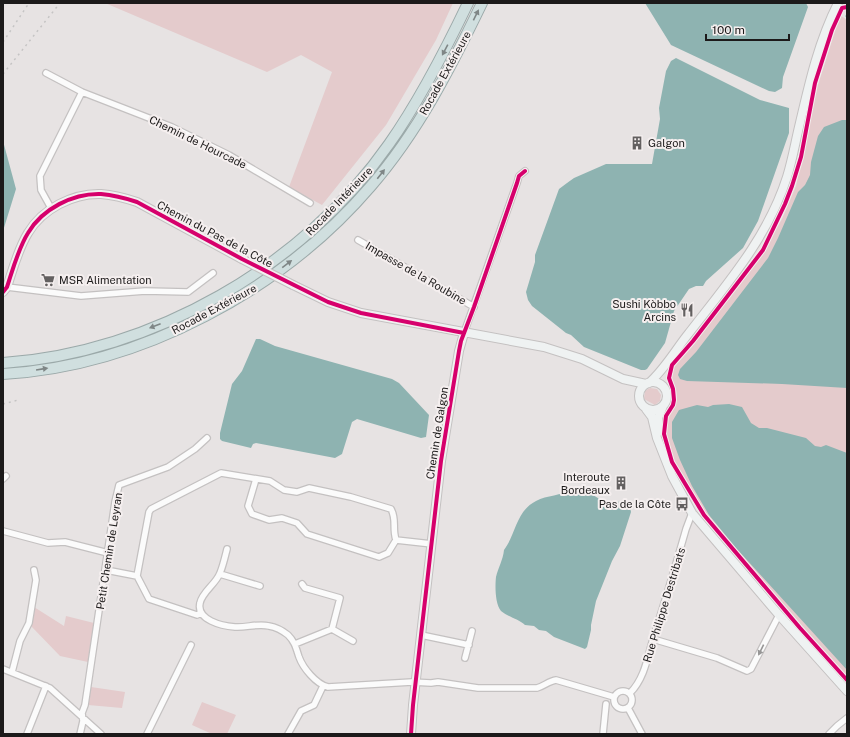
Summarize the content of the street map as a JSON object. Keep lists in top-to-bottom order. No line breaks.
{"streets":{"highway":["Rocade Extérieure","Rocade Intérieure"],"main road":["Chemin du Pas de la Côte","Chemin de Galgon"],"street":["Chemin de Hourcade","Impasse de la Roubine","Petit Chemin de Leyran","Rue Philippe Destribats"]},"crossings":[["Chemin du Pas de la Côte","Chemin de Galgon"],["Impasse de la Roubine","Chemin de Galgon"]],"one_way":["Rocade Extérieure","Rocade Intérieure"],"places":{"building":["Galgon","Interoute Bordeaux"],"supermarket":["MSR Alimentation"],"restaurant":["Sushi Kòbbo Arcins"],"bus stop":["Pas de la Côte"]},"scale_bar":"100 m"}
